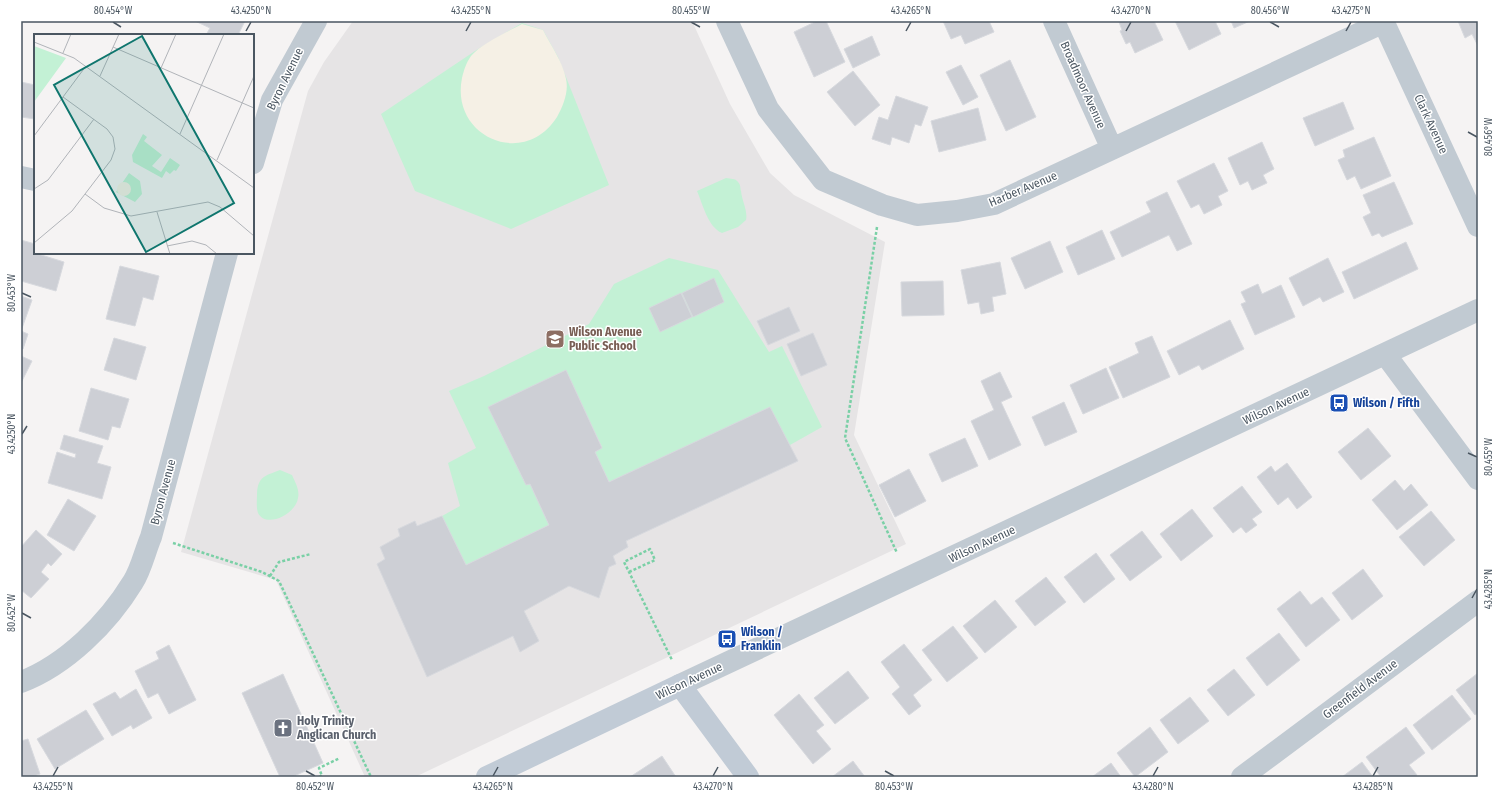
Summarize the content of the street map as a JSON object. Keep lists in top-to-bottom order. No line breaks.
{"streets":{"street":["Byron Avenue","Broadmoor Avenue","Clark Avenue","Harber Avenue","Wilson Avenue","Greenfield Avenue"]},"crossings":[["Broadmoor Avenue","Harber Avenue"],["Clark Avenue","Harber Avenue"]],"places":{"school or university":["Wilson Avenue Public School"],"bus stop":["Wilson / Fifth","Wilson / Franklin"],"church":["Holy Trinity Anglican Church"]},"coordinates":["80.454°W","43.4250°N","43.4255°N","80.455°W","43.4265°N","43.4270°N","80.456°W","43.4275°N","80.453°W","43.4285°N","80.452°W","43.4280°N"]}
